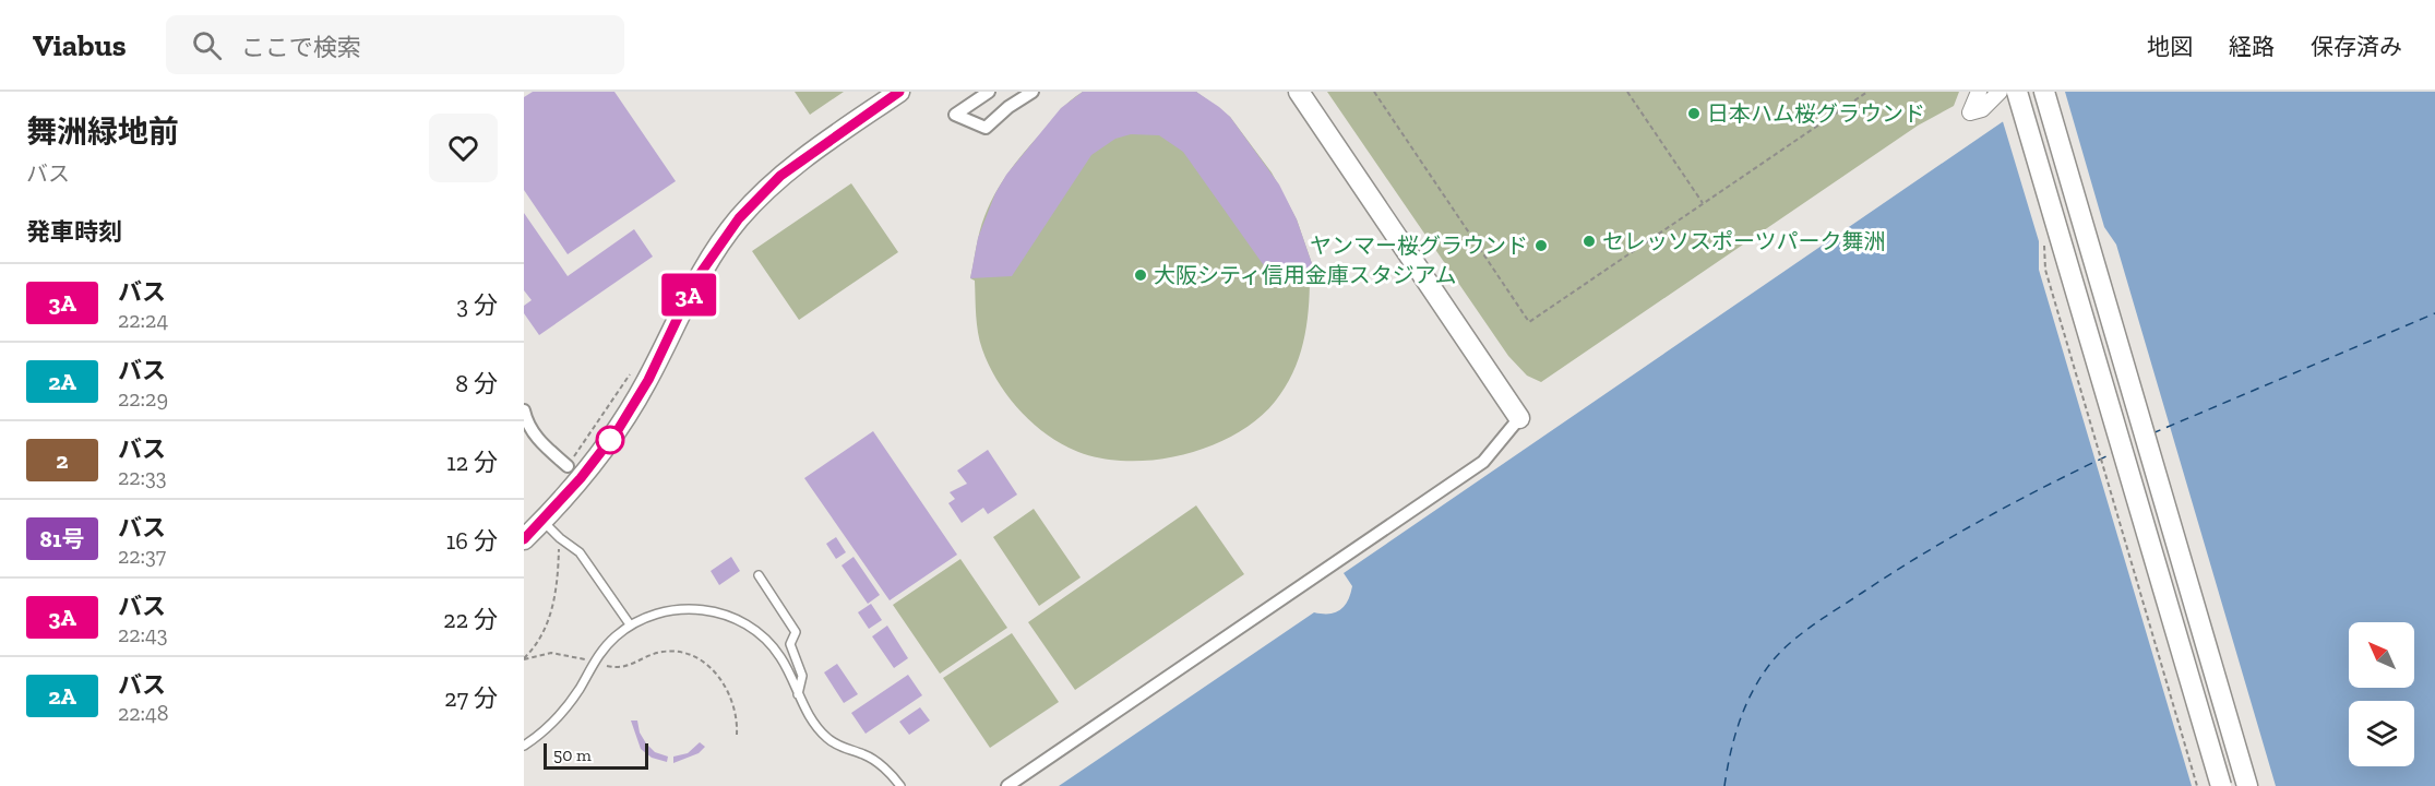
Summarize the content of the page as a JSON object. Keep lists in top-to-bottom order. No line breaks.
{"places":["日本ハム桜グラウンド","セレッソスポーツパーク舞洲","ヤンマー桜グラウンド","大阪シティ信用金庫スタジアム"],"lines":["bus line 3A"],"scale_bar":"50 m","north":"top left","page":{"header":"Viabus","search":"ここで検索","nav":["地図","経路","保存済み"],"heading":[["舞洲緑地前","バス"],"発車時刻"],"on_map":"3A","list":[{"mark":"3A","name":"バス","note":"22:24","value":"3 分"},{"mark":"2A","name":"バス","note":"22:29","value":"8 分"},{"mark":"2","name":"バス","note":"22:33","value":"12 分"},{"mark":"81号","name":"バス","note":"22:37","value":"16 分"},{"mark":"3A","name":"バス","note":"22:43","value":"22 分"},{"mark":"2A","name":"バス","note":"22:48","value":"27 分"}],"scale":"50 m"}}
